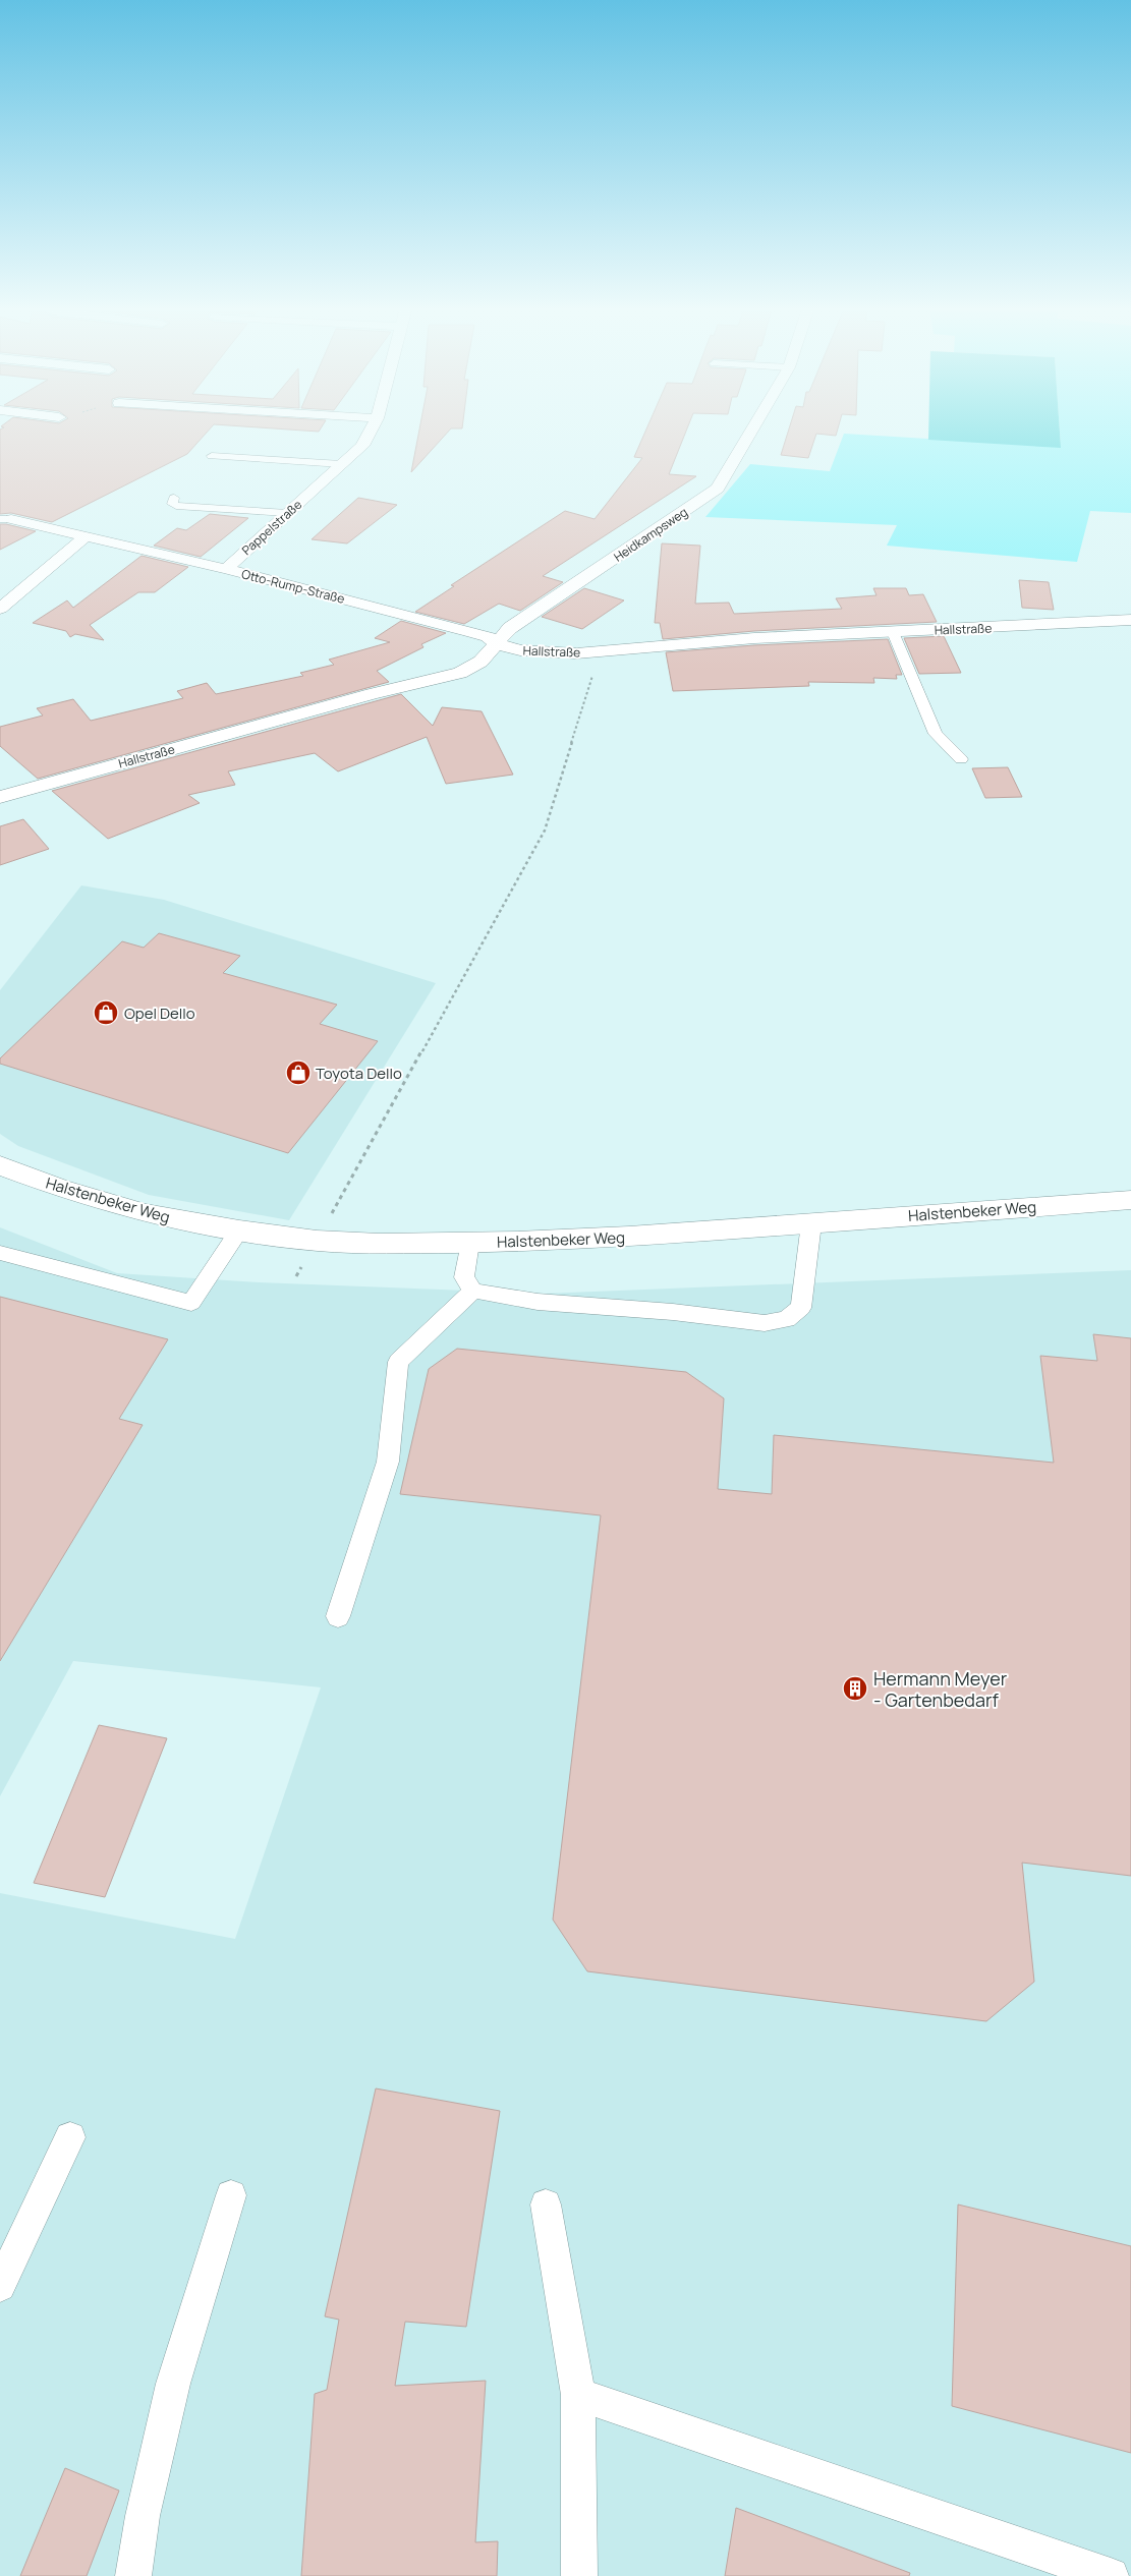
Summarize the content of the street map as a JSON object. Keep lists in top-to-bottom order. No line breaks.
{"streets":{"street":["Pappelstraße","Heidkampsweg","Otto-Rump-Straße","Hallstraße","Halstenbeker Weg"]},"crossings":[["Pappelstraße","Otto-Rump-Straße"],["Heidkampsweg","Otto-Rump-Straße"],["Heidkampsweg","Hallstraße"],["Otto-Rump-Straße","Hallstraße"]],"places":{"shop":["Opel Dello","Toyota Dello"],"building":["Hermann Meyer - Gartenbedarf"]}}
